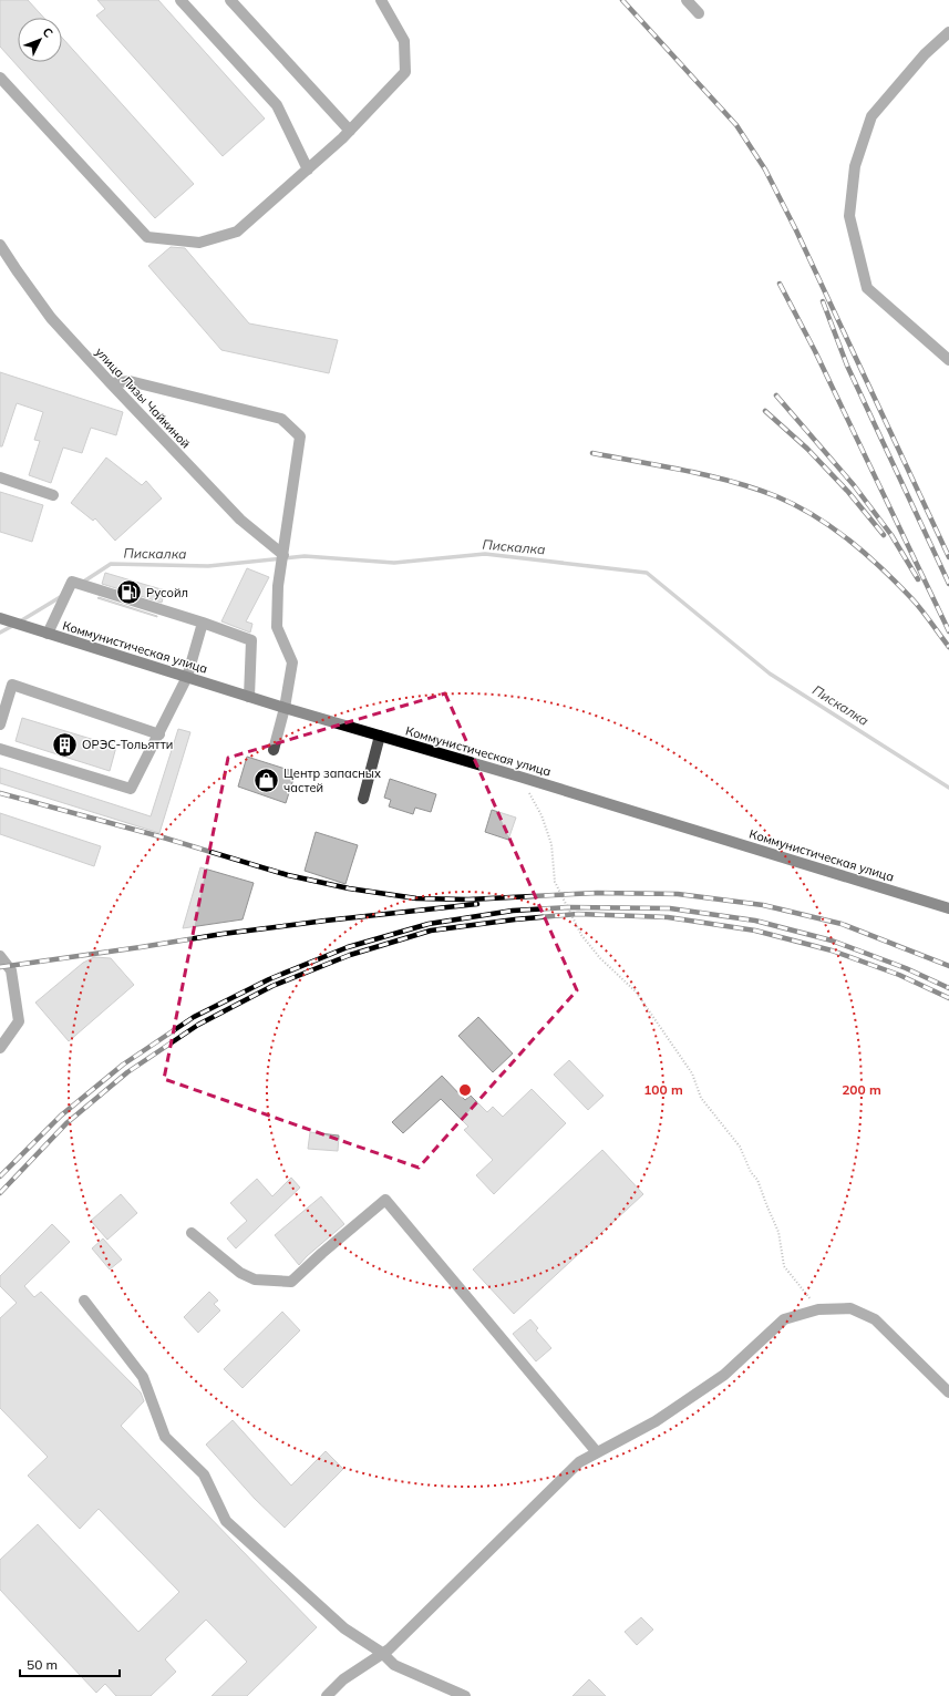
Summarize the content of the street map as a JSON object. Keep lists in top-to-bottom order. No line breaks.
{"streets":{"main road":["Коммунистическая улица"],"street":["улица Лизы Чайкиной"]},"water":["Пискалка"],"places":{"fuel station":["Русойл"],"building":["ОРЭС-Тольятти"],"shop":["Центр запасных частей"]},"scale_bar":"50 m","north":"top right","rings":["100 m","200 m"]}
